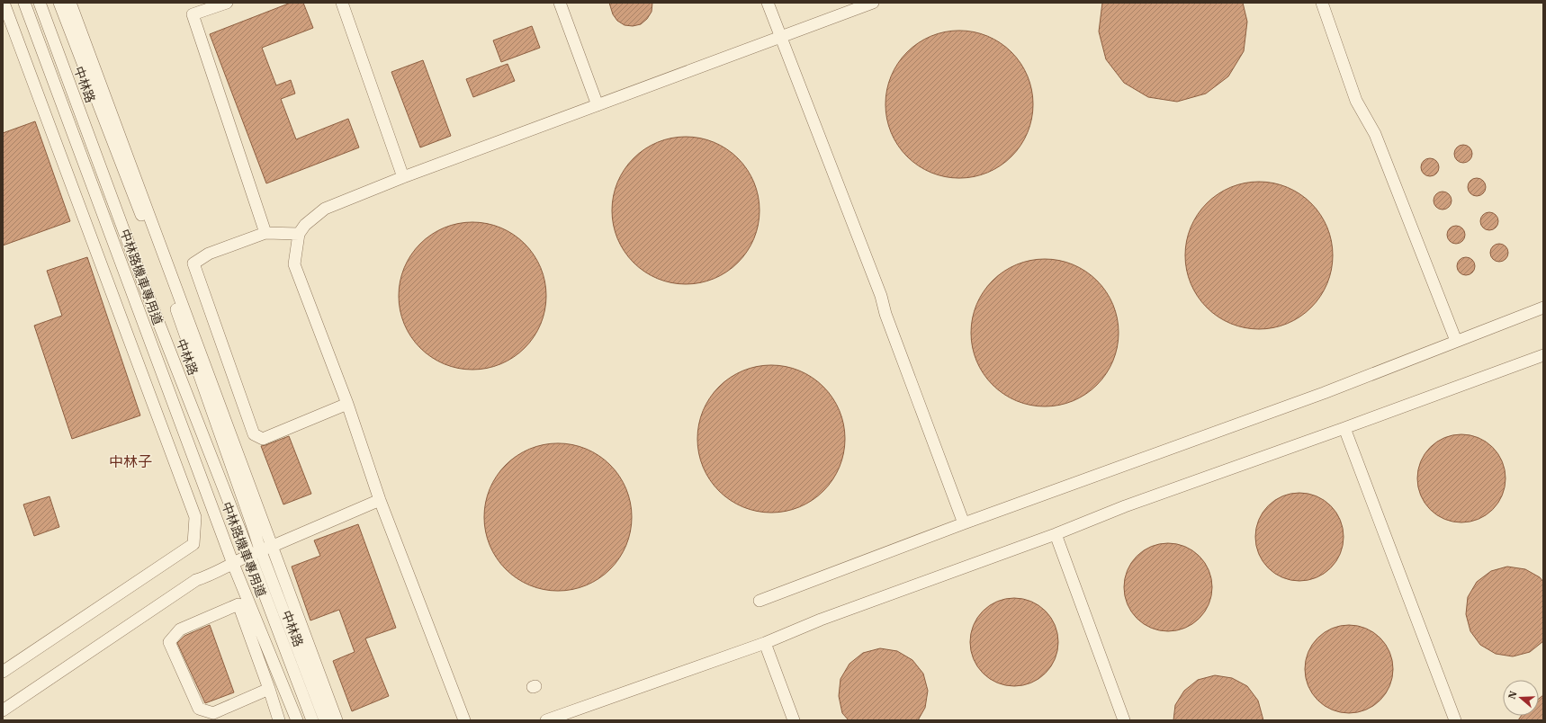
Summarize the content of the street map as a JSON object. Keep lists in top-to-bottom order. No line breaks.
{"streets":{"street":["中林路","中林路機車專用道"]},"districts":["中林子"],"north":"left"}
